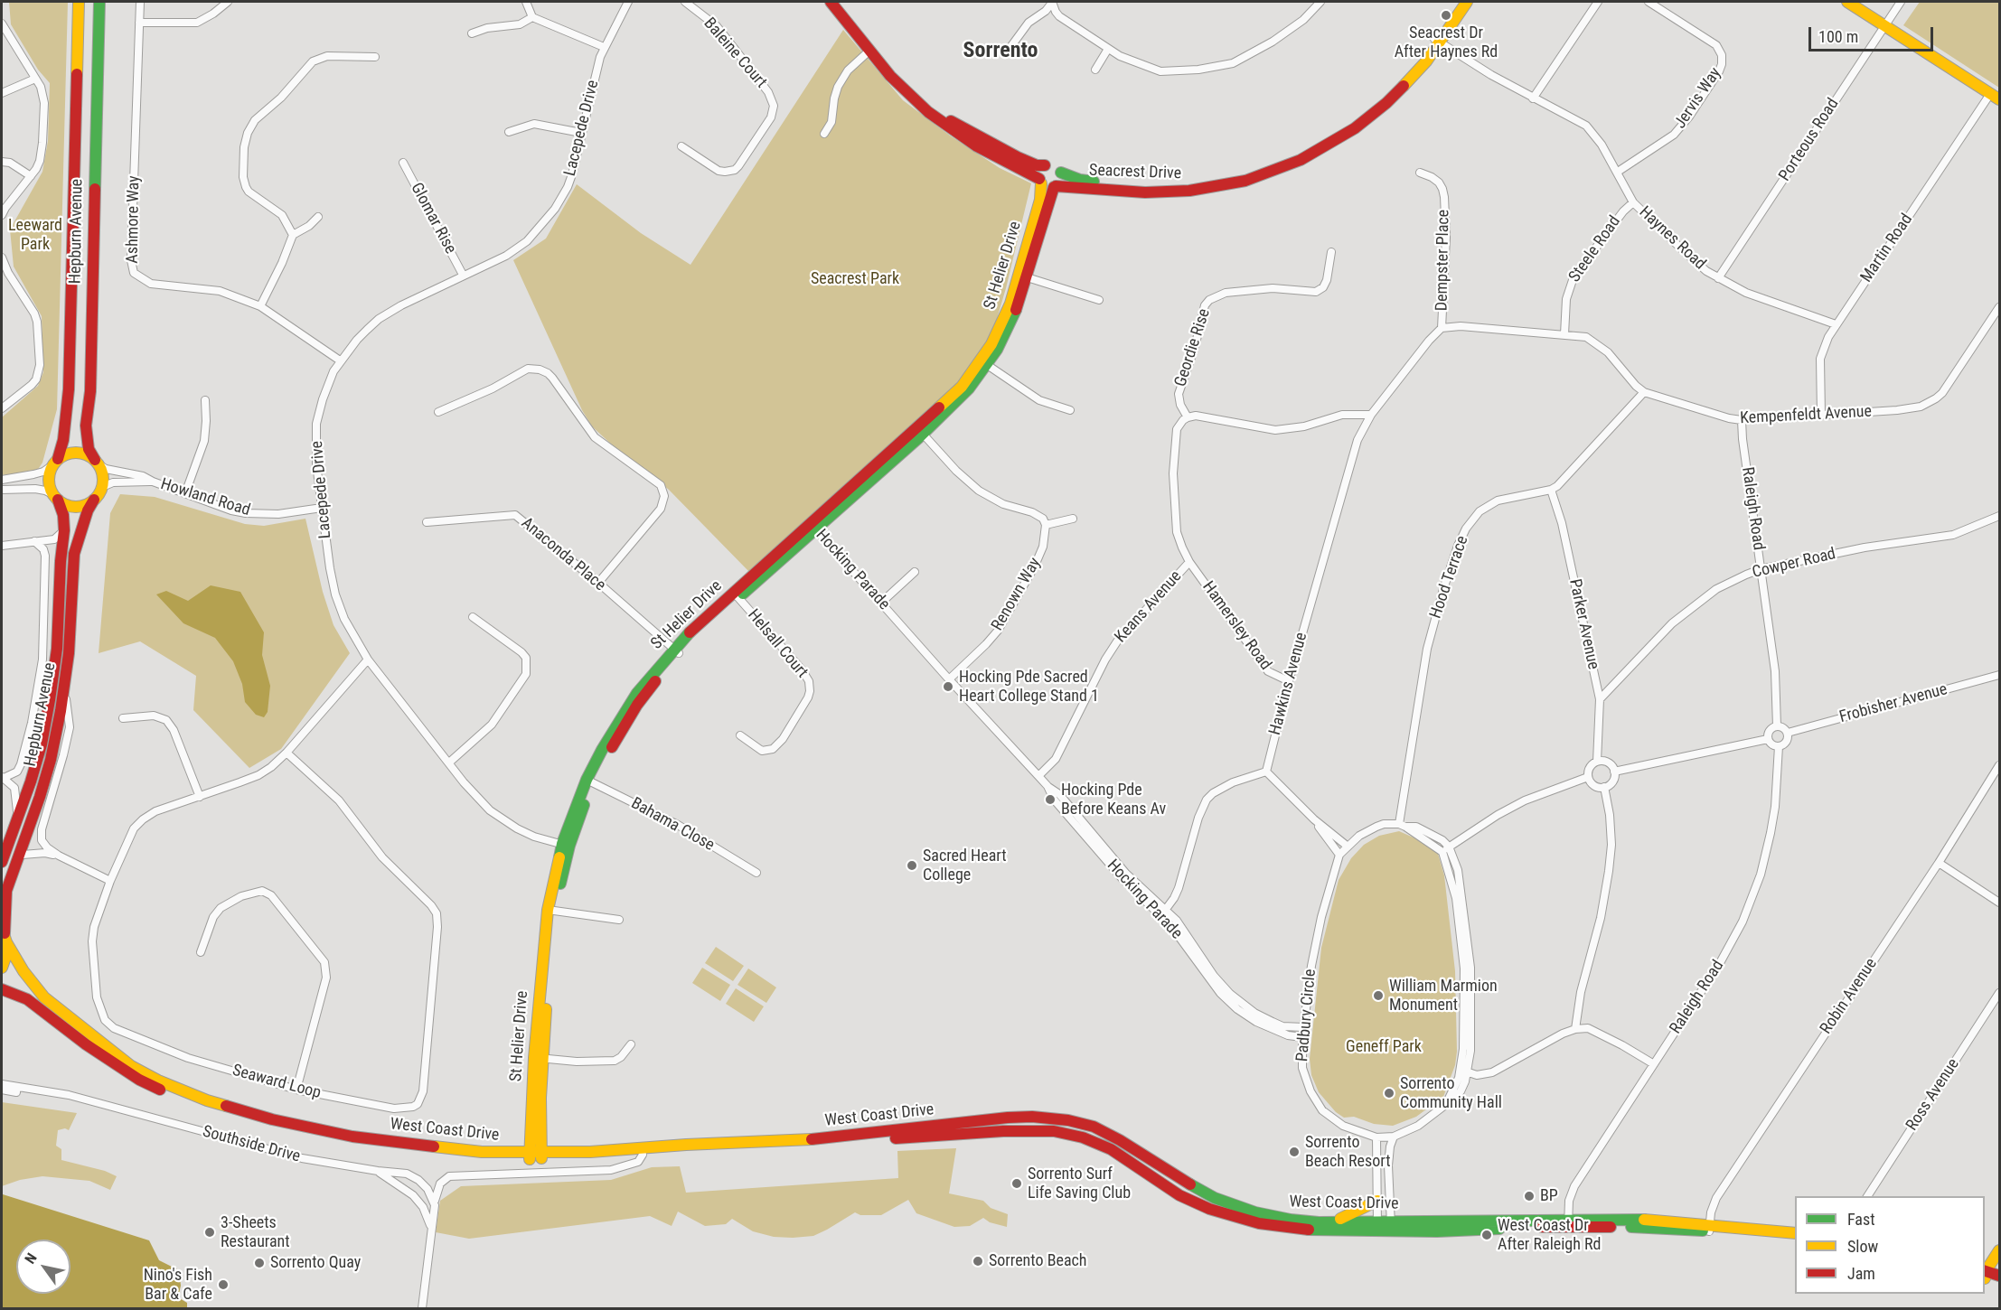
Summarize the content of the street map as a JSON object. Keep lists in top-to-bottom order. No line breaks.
{"streets":{"main road":["Seacrest Drive","Hepburn Avenue","St Helier Drive","West Coast Drive"],"street":["Baleine Court","Jervis Way","Lacepede Drive","Porteous Road","Glomar Rise","Ashmore Way","Haynes Road","Martin Road","Steele Road","Dempster Place","Geordie Rise","Kempenfeldt Avenue","Howland Road","Raleigh Road","Anaconda Place","Cowper Road","Hocking Parade","Hood Terrace","Renown Way","Keans Avenue","Parker Avenue","Hamersley Road","Helsall Court","Hawkins Avenue","Frobisher Avenue","Bahama Close","Robin Avenue","Padbury Circle","Seaward Loop","Ross Avenue","Southside Drive"]},"crossings":[["Jervis Way","Haynes Road"],["Lacepede Drive","Glomar Rise"],["Lacepede Drive","Ashmore Way"],["Lacepede Drive","St Helier Drive"],["Lacepede Drive","Howland Road"],["Lacepede Drive","Seaward Loop"],["Porteous Road","Haynes Road"],["Seacrest Drive","Haynes Road"],["Seacrest Drive","St Helier Drive"],["Hepburn Avenue","Howland Road"],["Hepburn Avenue","West Coast Drive"],["Haynes Road","Martin Road"],["Haynes Road","Steele Road"],["Martin Road","Kempenfeldt Avenue"],["Steele Road","Kempenfeldt Avenue"],["Dempster Place","Kempenfeldt Avenue"],["St Helier Drive","Anaconda Place"],["St Helier Drive","Hocking Parade"],["St Helier Drive","Helsall Court"],["St Helier Drive","Bahama Close"],["St Helier Drive","West Coast Drive"],["Geordie Rise","Keans Avenue"],["Kempenfeldt Avenue","Raleigh Road"],["Raleigh Road","Cowper Road"],["Raleigh Road","Frobisher Avenue"],["Raleigh Road","West Coast Drive"],["Cowper Road","Parker Avenue"],["Hocking Parade","Renown Way"],["Hocking Parade","Keans Avenue"],["Hocking Parade","Padbury Circle"],["Hood Terrace","Parker Avenue"],["Hood Terrace","Padbury Circle"],["Keans Avenue","Hamersley Road"],["Hamersley Road","Hawkins Avenue"],["Robin Avenue","West Coast Drive"]],"districts":["Sorrento"],"parks":["Leeward Park","Seacrest Park","Geneff Park"],"places":["Seacrest Dr After Haynes Rd","Hocking Pde Sacred Heart College Stand 1","Hocking Pde Before Keans Av","Sacred Heart College","William Marmion Monument","Sorrento Community Hall","Sorrento Beach Resort","Sorrento Surf Life Saving Club","BP","3-Sheets Restaurant","West Coast Dr After Raleigh Rd","Sorrento Beach","Sorrento Quay","Nino's Fish Bar & Cafe"],"legend":["Fast","Slow","Jam"],"scale_bar":"100 m","north":"top left"}
